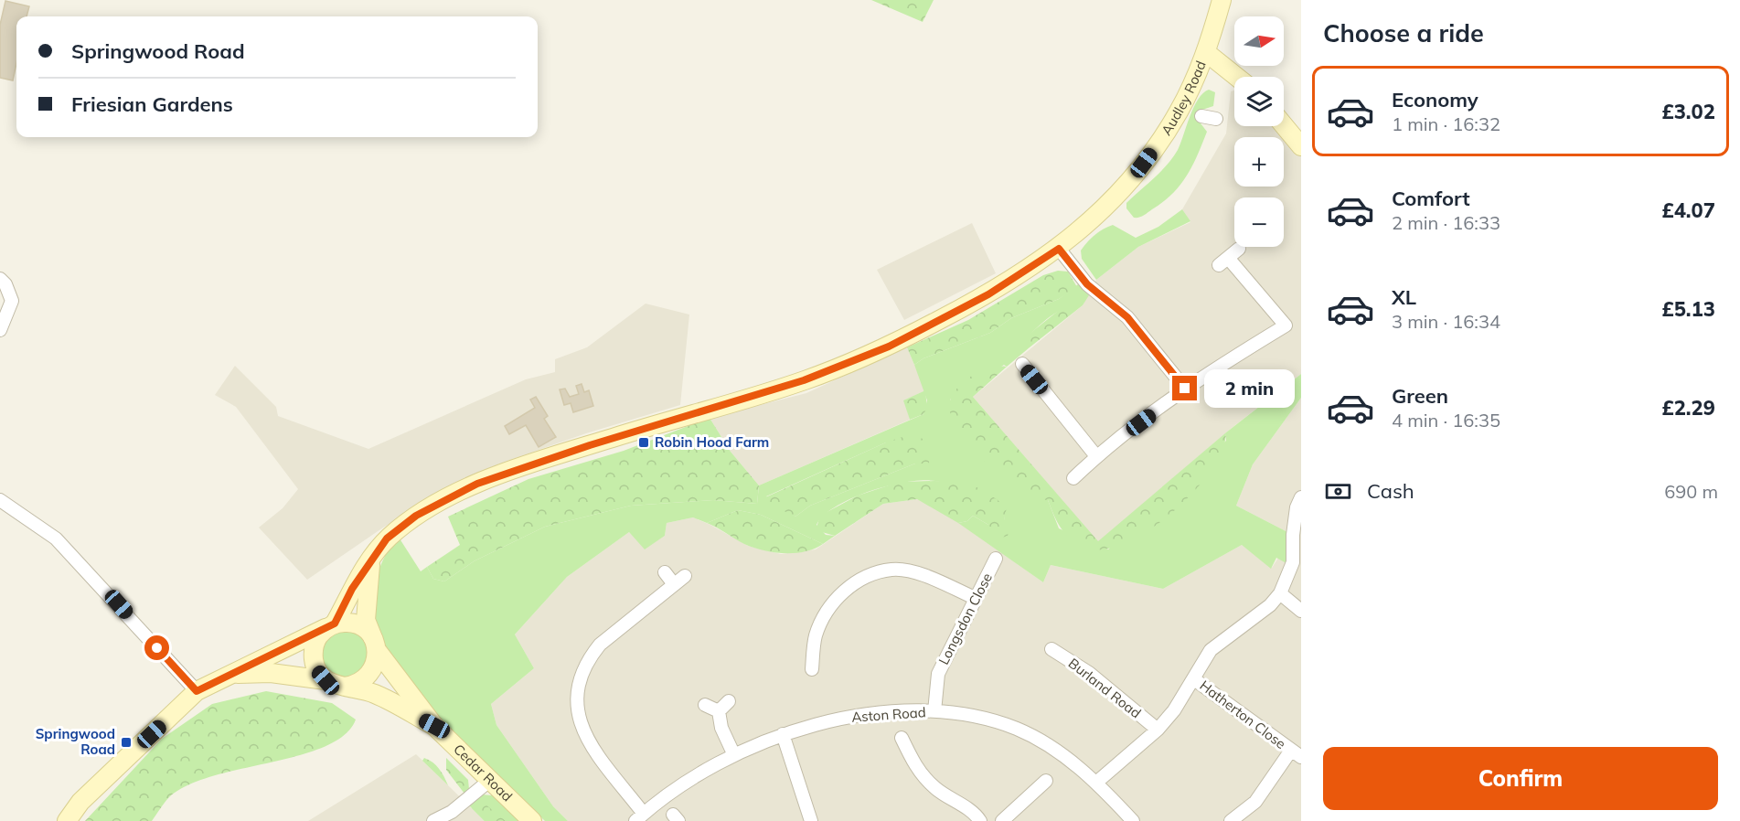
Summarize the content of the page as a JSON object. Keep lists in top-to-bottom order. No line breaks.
{"streets":{"main road":["Audley Road","Cedar Road"],"street":["Longsdon Close","Burland Road","Aston Road","Hatherton Close"]},"crossings":[["Longsdon Close","Aston Road"]],"places":{"transit":["Robin Hood Farm","Springwood Road"]},"north":"right","page":{"heading":"Choose a ride","map_buttons":["+","−"],"banner":["Springwood Road","Friesian Gardens"],"list":[{"name":"Economy","note":"1 min · 16:32","value":"£3.02"},{"name":"Comfort","note":"2 min · 16:33","value":"£4.07"},{"name":"XL","note":"3 min · 16:34","value":"£5.13"},{"name":"Green","note":"4 min · 16:35","value":"£2.29"}],"bubble":"2 min","pay":["Cash","690 m"],"buttons":"Confirm"}}
